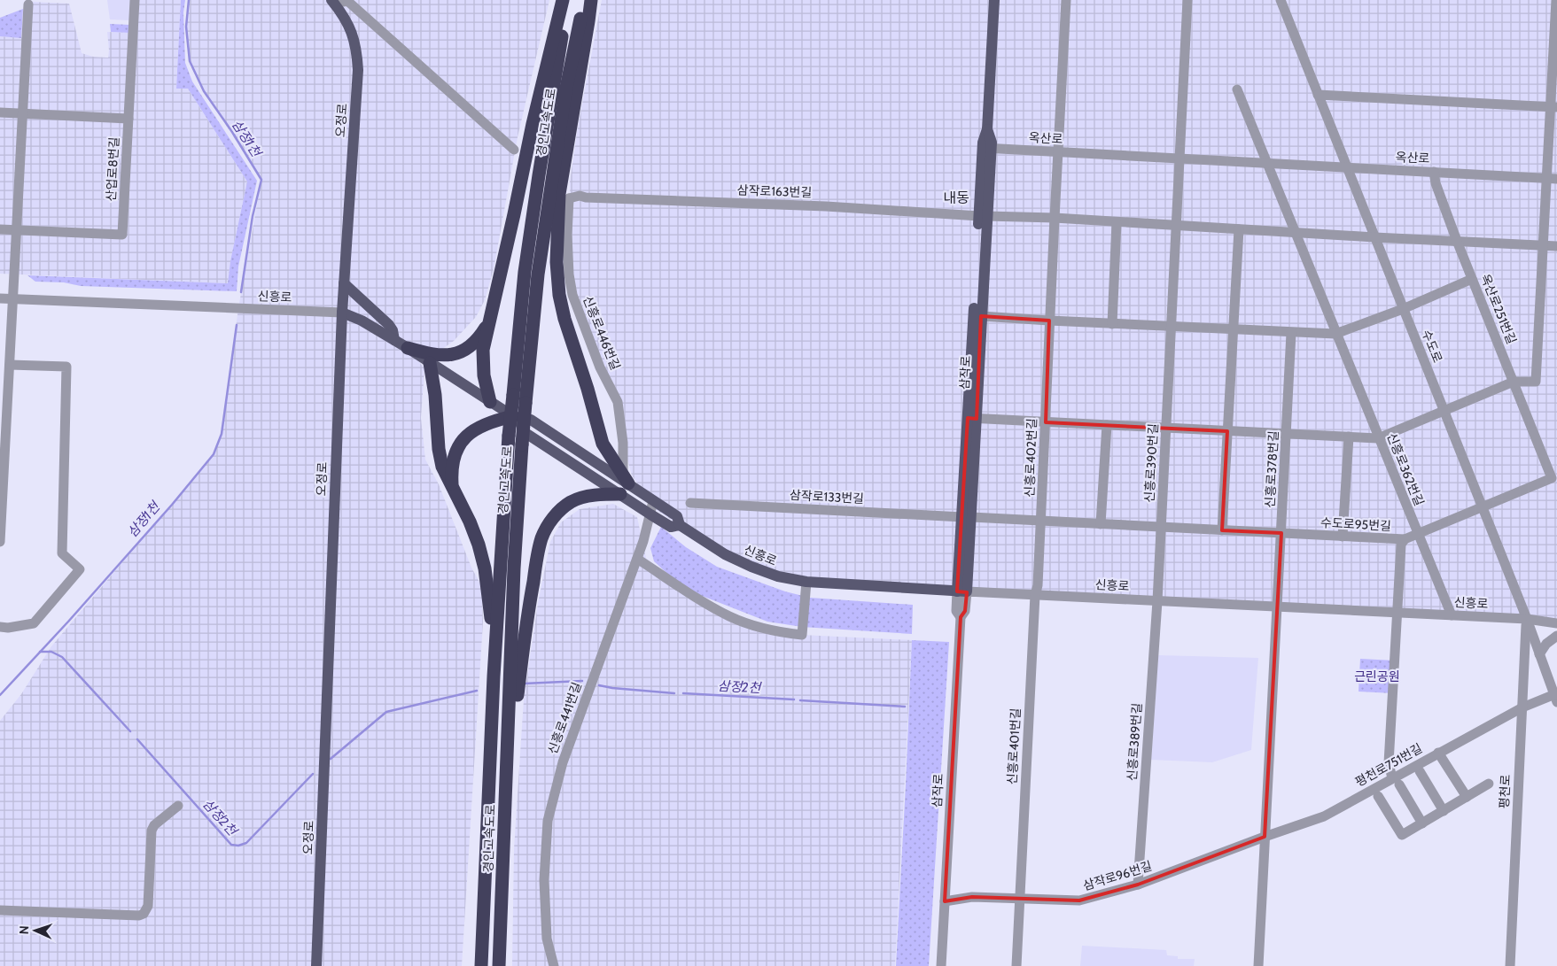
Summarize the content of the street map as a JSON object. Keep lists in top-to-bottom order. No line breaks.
{"streets":{"highway":["경인고속도로"],"main road":["오정로","신흥로","삼작로"],"street":["옥산로","산업로8번길","삼작로163번길","옥산로251번길","신흥로446번길","수도로","신흥로402번길","신흥로390번길","신흥로378번길","신흥로362번길","삼작로133번길","수도로95번길","신흥로441번길","신흥로389번길","신흥로401번길","평천로751번길","평천로","삼작로96번길"]},"crossings":[["오정로","신흥로"],["옥산로","옥산로251번길"],["옥산로","수도로"],["옥산로","삼작로"],["옥산로","신흥로402번길"],["옥산로","신흥로390번길"],["옥산로","신흥로362번길"],["삼작로163번길","옥산로251번길"],["삼작로163번길","신흥로446번길"],["삼작로163번길","수도로"],["삼작로163번길","삼작로"],["삼작로163번길","신흥로402번길"],["삼작로163번길","신흥로390번길"],["삼작로163번길","신흥로362번길"],["신흥로","신흥로446번길"],["신흥로","수도로"],["신흥로","삼작로"],["신흥로","신흥로402번길"],["신흥로","신흥로390번길"],["신흥로","신흥로378번길"],["신흥로","신흥로362번길"],["신흥로","신흥로441번길"],["신흥로","신흥로389번길"],["신흥로","신흥로401번길"],["신흥로","평천로"],["옥산로251번길","수도로"],["옥산로251번길","수도로95번길"],["수도로","수도로95번길"],["수도로","평천로751번길"],["수도로","평천로"],["삼작로","삼작로133번길"],["삼작로","삼작로96번길"],["신흥로402번길","삼작로133번길"],["신흥로402번길","수도로95번길"],["신흥로402번길","신흥로401번길"],["신흥로390번길","수도로95번길"],["신흥로390번길","신흥로389번길"],["신흥로378번길","수도로95번길"],["신흥로378번길","평천로751번길"],["신흥로378번길","삼작로96번길"],["신흥로362번길","수도로95번길"],["삼작로133번길","수도로95번길"],["신흥로389번길","삼작로96번길"],["신흥로401번길","삼작로96번길"],["평천로751번길","평천로"],["평천로751번길","삼작로96번길"]],"districts":["내동"],"water":["삼정1천","삼정2천"],"parks":["근린공원"],"north":"left"}
